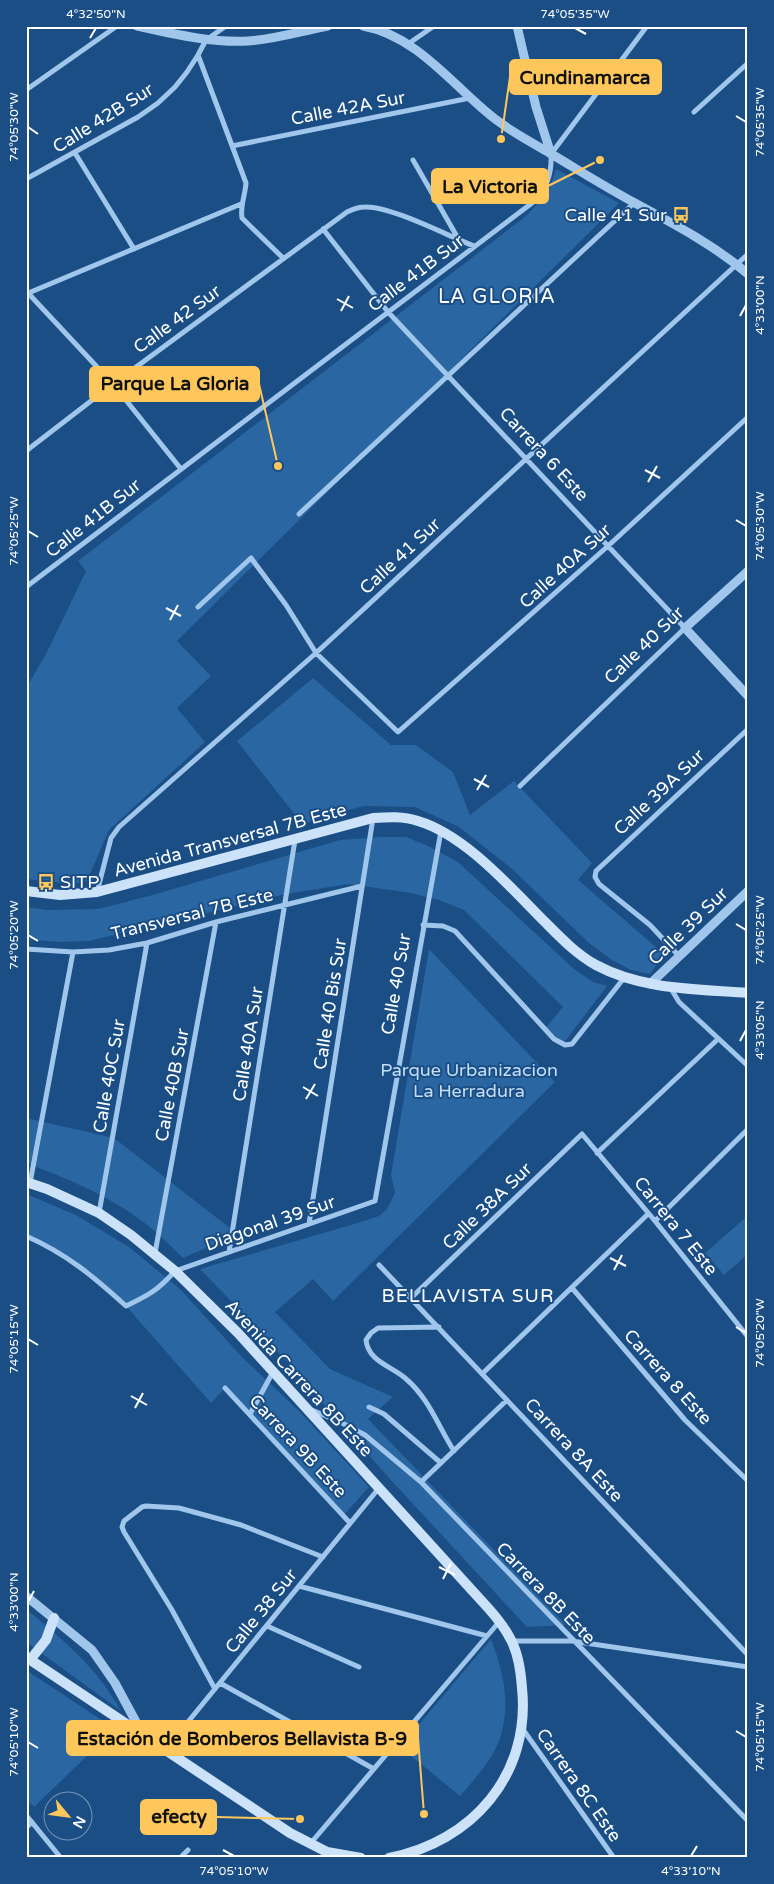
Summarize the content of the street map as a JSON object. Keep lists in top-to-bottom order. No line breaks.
{"streets":{"main road":["Avenida Transversal 7B Este","Avenida Carrera 8B Este"],"street":["Calle 42A Sur","Calle 42B Sur","Calle 41B Sur","Calle 42 Sur","Carrera 6 Este","Calle 41 Sur","Calle 40A Sur","Calle 40 Sur","Calle 39A Sur","Transversal 7B Este","Calle 39 Sur","Calle 40 Bis Sur","Calle 40C Sur","Calle 40B Sur","Calle 38A Sur","Diagonal 39 Sur","Carrera 7 Este","Carrera 8 Este","Carrera 9B Este","Carrera 8A Este","Carrera 8B Este","Calle 38 Sur","Carrera 8C Este"]},"crossings":[["Calle 41B Sur","Carrera 6 Este"],["Calle 42 Sur","Carrera 6 Este"],["Carrera 6 Este","Calle 41 Sur"],["Carrera 6 Este","Calle 40A Sur"],["Carrera 6 Este","Calle 40 Sur"],["Calle 41 Sur","Calle 40A Sur"],["Calle 41 Sur","Avenida Transversal 7B Este"],["Calle 40A Sur","Avenida Transversal 7B Este"],["Calle 40A Sur","Transversal 7B Este"],["Calle 40A Sur","Diagonal 39 Sur"],["Calle 40 Sur","Avenida Transversal 7B Este"],["Calle 40 Sur","Diagonal 39 Sur"],["Calle 39A Sur","Calle 39 Sur"],["Avenida Transversal 7B Este","Calle 39 Sur"],["Avenida Transversal 7B Este","Calle 40 Bis Sur"],["Transversal 7B Este","Calle 40 Bis Sur"],["Transversal 7B Este","Calle 40C Sur"],["Transversal 7B Este","Calle 40B Sur"],["Calle 40 Bis Sur","Diagonal 39 Sur"],["Calle 40C Sur","Avenida Carrera 8B Este"],["Calle 40B Sur","Avenida Carrera 8B Este"],["Calle 38A Sur","Carrera 7 Este"],["Calle 38A Sur","Carrera 8A Este"],["Diagonal 39 Sur","Avenida Carrera 8B Este"],["Avenida Carrera 8B Este","Carrera 8B Este"],["Avenida Carrera 8B Este","Calle 38 Sur"],["Avenida Carrera 8B Este","Carrera 8C Este"],["Carrera 9B Este","Calle 38 Sur"]],"districts":["LA GLORIA","BELLAVISTA SUR"],"parks":["Parque Urbanizacion La Herradura"],"places":{"other":["Cundinamarca","La Victoria","Parque La Gloria","Estación de Bomberos Bellavista B-9","efecty"],"bus stop":["Calle 41 Sur","SITP"]},"north":"bottom right","coordinates":["4°32'50\"N","74°05'35\"W","74°05'30\"W","4°33'00\"N","74°05'25\"W","74°05'20\"W","4°33'05\"N","74°05'15\"W","74°05'10\"W","4°33'10\"N"]}
